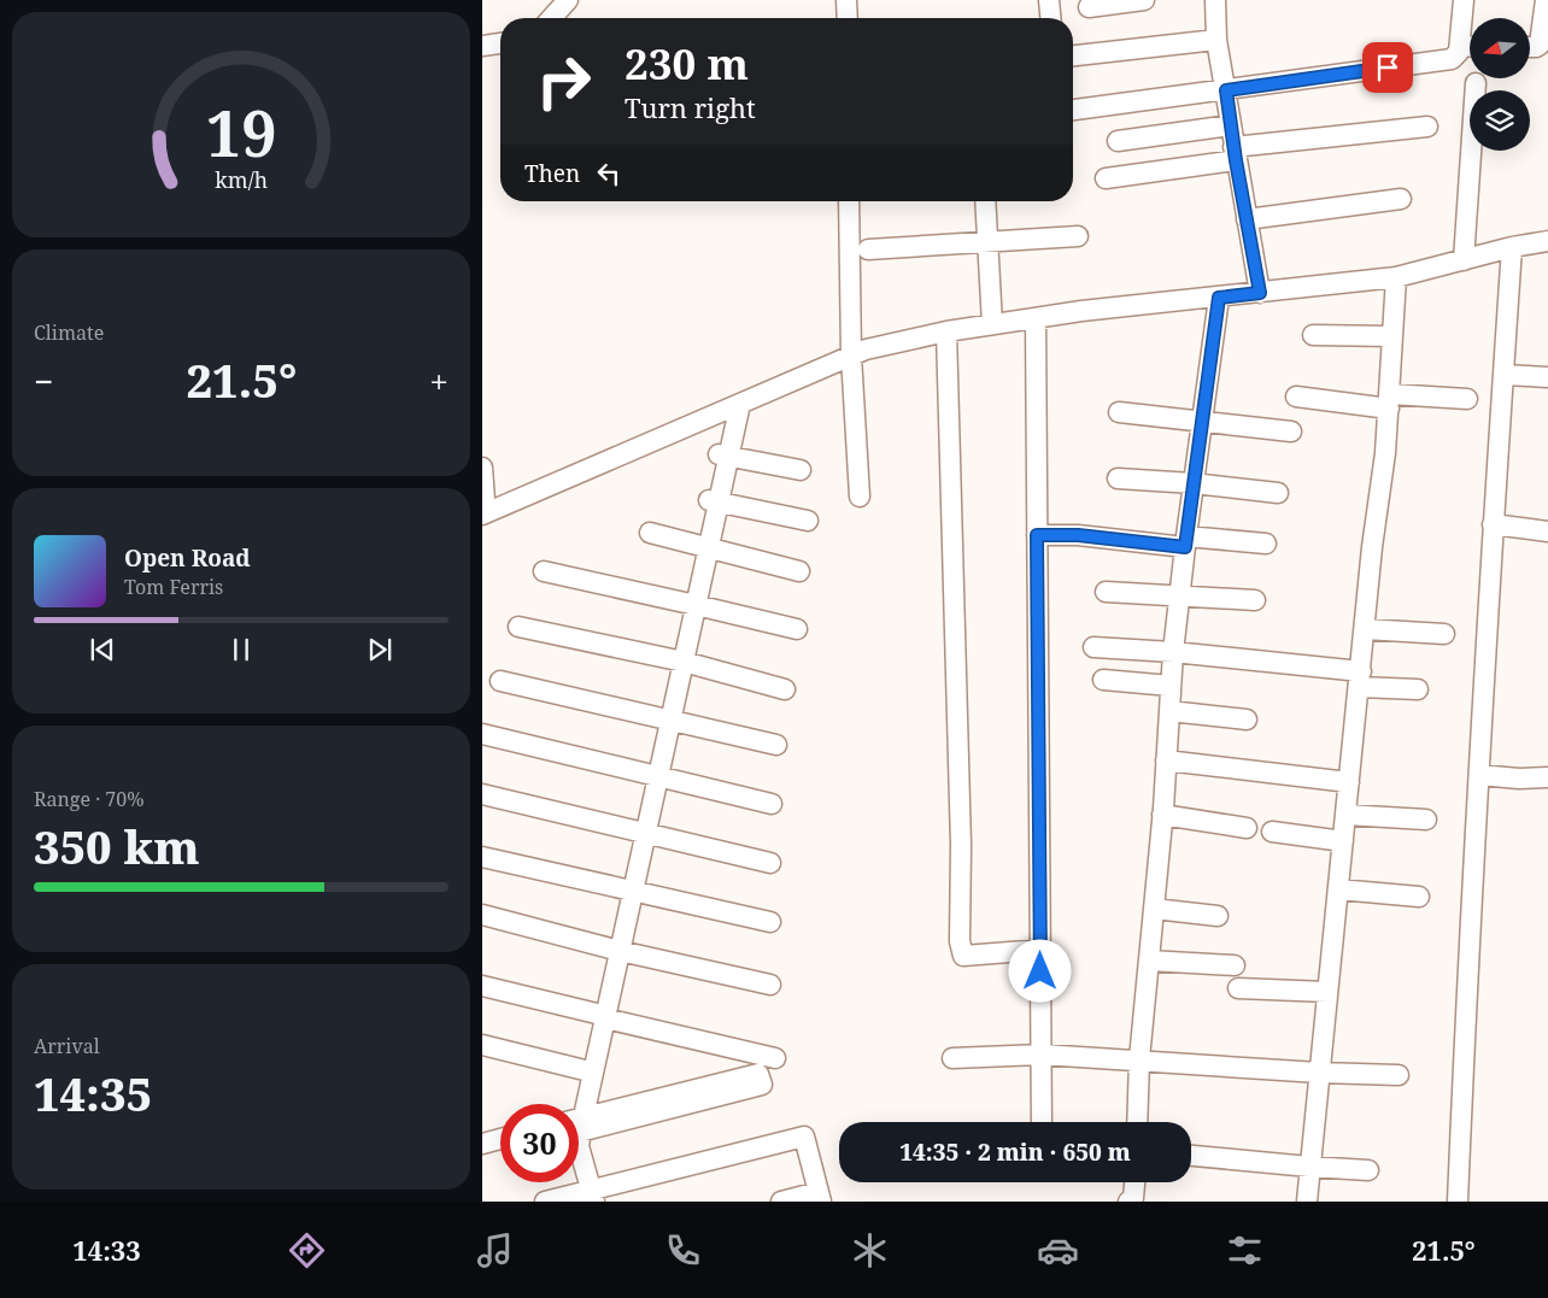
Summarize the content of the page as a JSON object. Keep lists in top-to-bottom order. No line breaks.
{"north":"left","page":{"turn":["230 m","Turn right"],"then":"Then","tile":["Climate",["Range · 70%","350 km"],["Arrival","14:35"]],"heat":["−","21.5°","+"],"song":["Open Road","Tom Ferris"],"limit":"30","trip":"14:35 · 2 min · 650 m","tabs":["14:33","21.5°"],"gauge":["19","km/h"]}}
